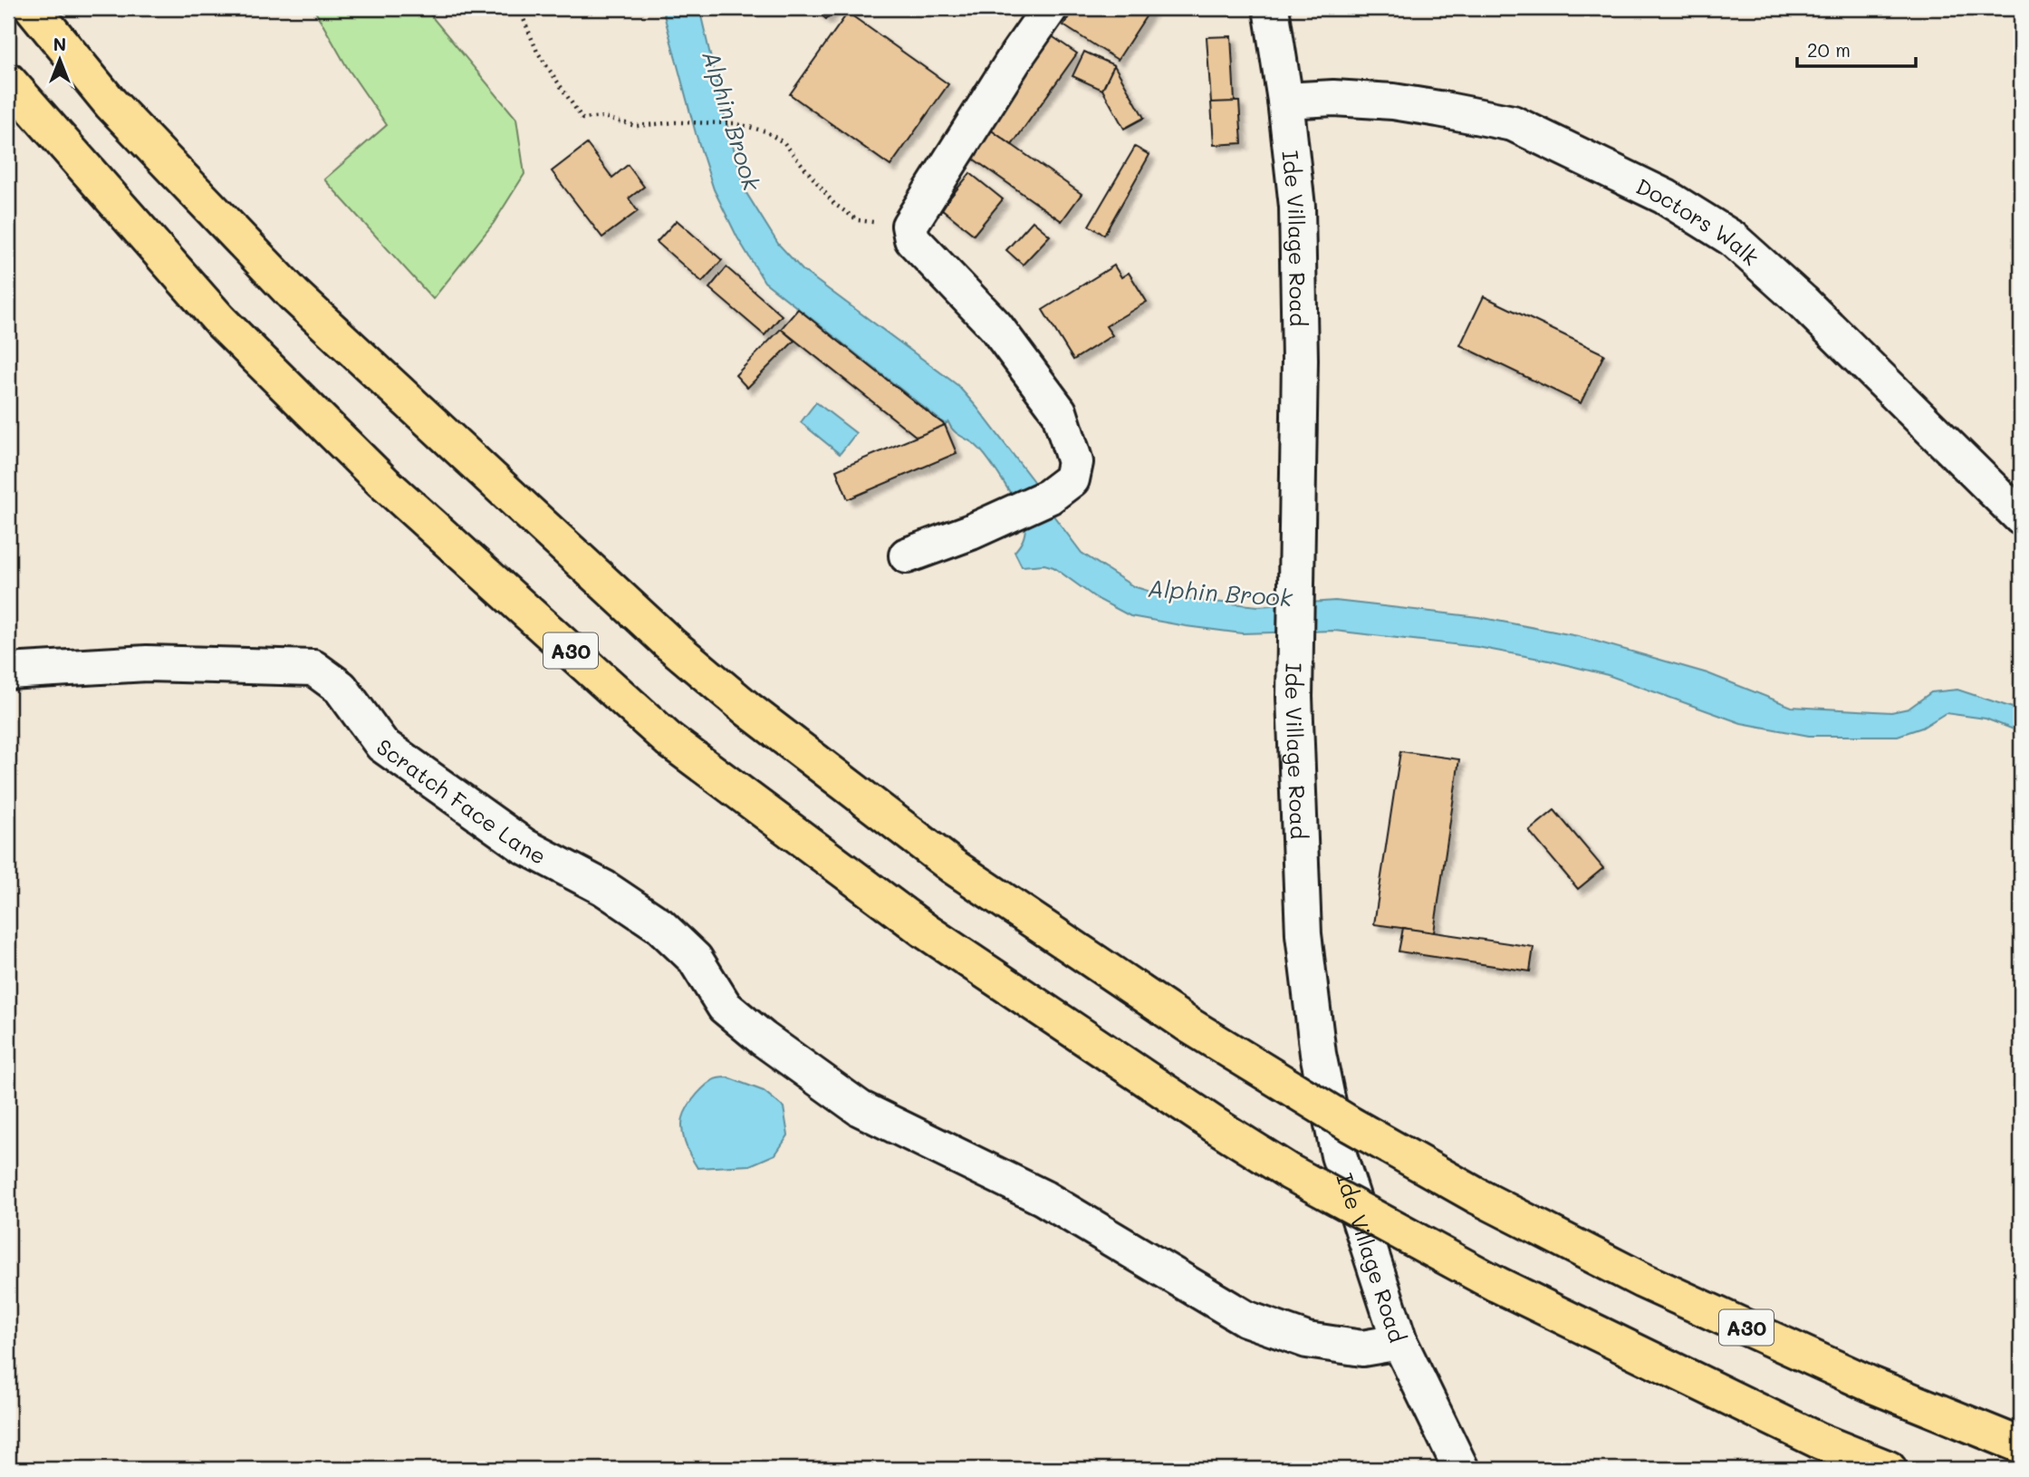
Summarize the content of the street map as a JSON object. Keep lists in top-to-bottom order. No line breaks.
{"streets":{"highway":["A30"],"street":["Doctors Walk","Ide Village Road","Scratch Face Lane"]},"crossings":[["Doctors Walk","Ide Village Road"],["Ide Village Road","Scratch Face Lane"]],"water":["Alphin Brook"],"scale_bar":"20 m","north":"top"}
